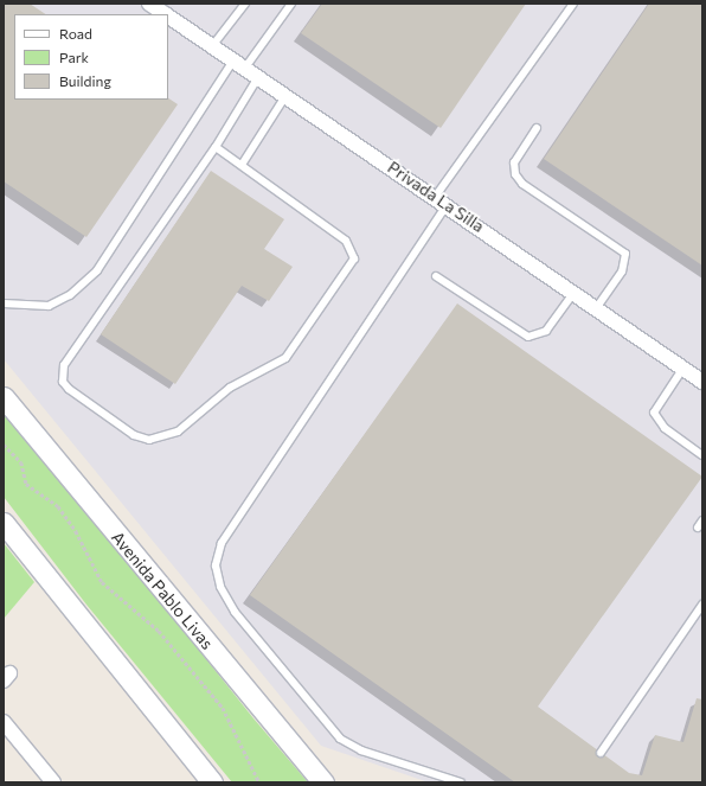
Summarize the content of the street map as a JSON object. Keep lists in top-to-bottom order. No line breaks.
{"streets":{"main road":["Avenida Pablo Livas"],"street":["Privada La Silla"]},"legend":["Road","Park","Building"]}
